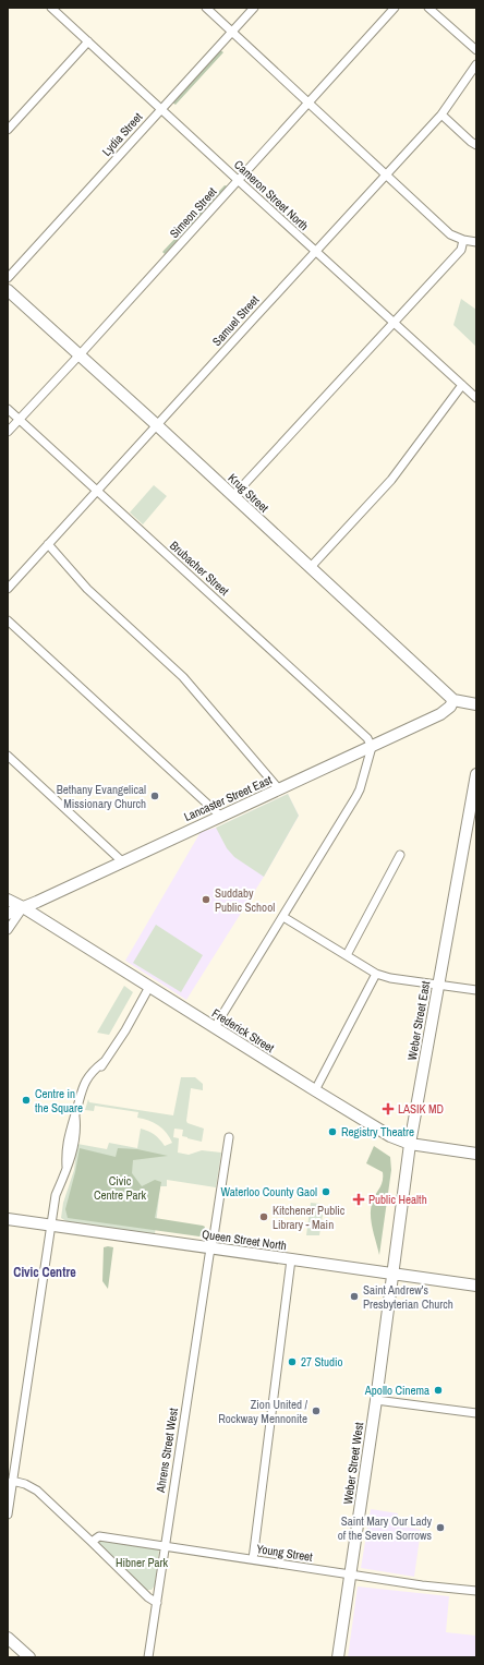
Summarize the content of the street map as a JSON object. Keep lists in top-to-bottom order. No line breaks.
{"streets":{"street":["Lydia Street","Cameron Street North","Simeon Street","Samuel Street","Krug Street","Brubacher Street","Lancaster Street East","Weber Street East","Frederick Street","Queen Street North","Ahrens Street West","Weber Street West","Young Street"]},"crossings":[["Lydia Street","Cameron Street North"],["Cameron Street North","Simeon Street"],["Cameron Street North","Samuel Street"],["Simeon Street","Krug Street"],["Simeon Street","Brubacher Street"],["Samuel Street","Krug Street"],["Samuel Street","Brubacher Street"],["Krug Street","Lancaster Street East"],["Brubacher Street","Lancaster Street East"],["Lancaster Street East","Frederick Street"],["Weber Street East","Frederick Street"],["Weber Street East","Queen Street North"],["Weber Street East","Weber Street West"],["Queen Street North","Ahrens Street West"],["Queen Street North","Weber Street West"],["Ahrens Street West","Young Street"],["Weber Street West","Young Street"]],"districts":["Civic Centre"],"parks":["Civic Centre Park","Hibner Park"],"places":{"other":["Bethany Evangelical Missionary Church","Suddaby Public School","Centre in the Square","Registry Theatre","Waterloo County Gaol","Kitchener Public Library - Main","Saint Andrew's Presbyterian Church","27 Studio","Apollo Cinema","Zion United / Rockway Mennonite","Saint Mary Our Lady of the Seven Sorrows"],"health":["LASIK MD","Public Health"]}}
